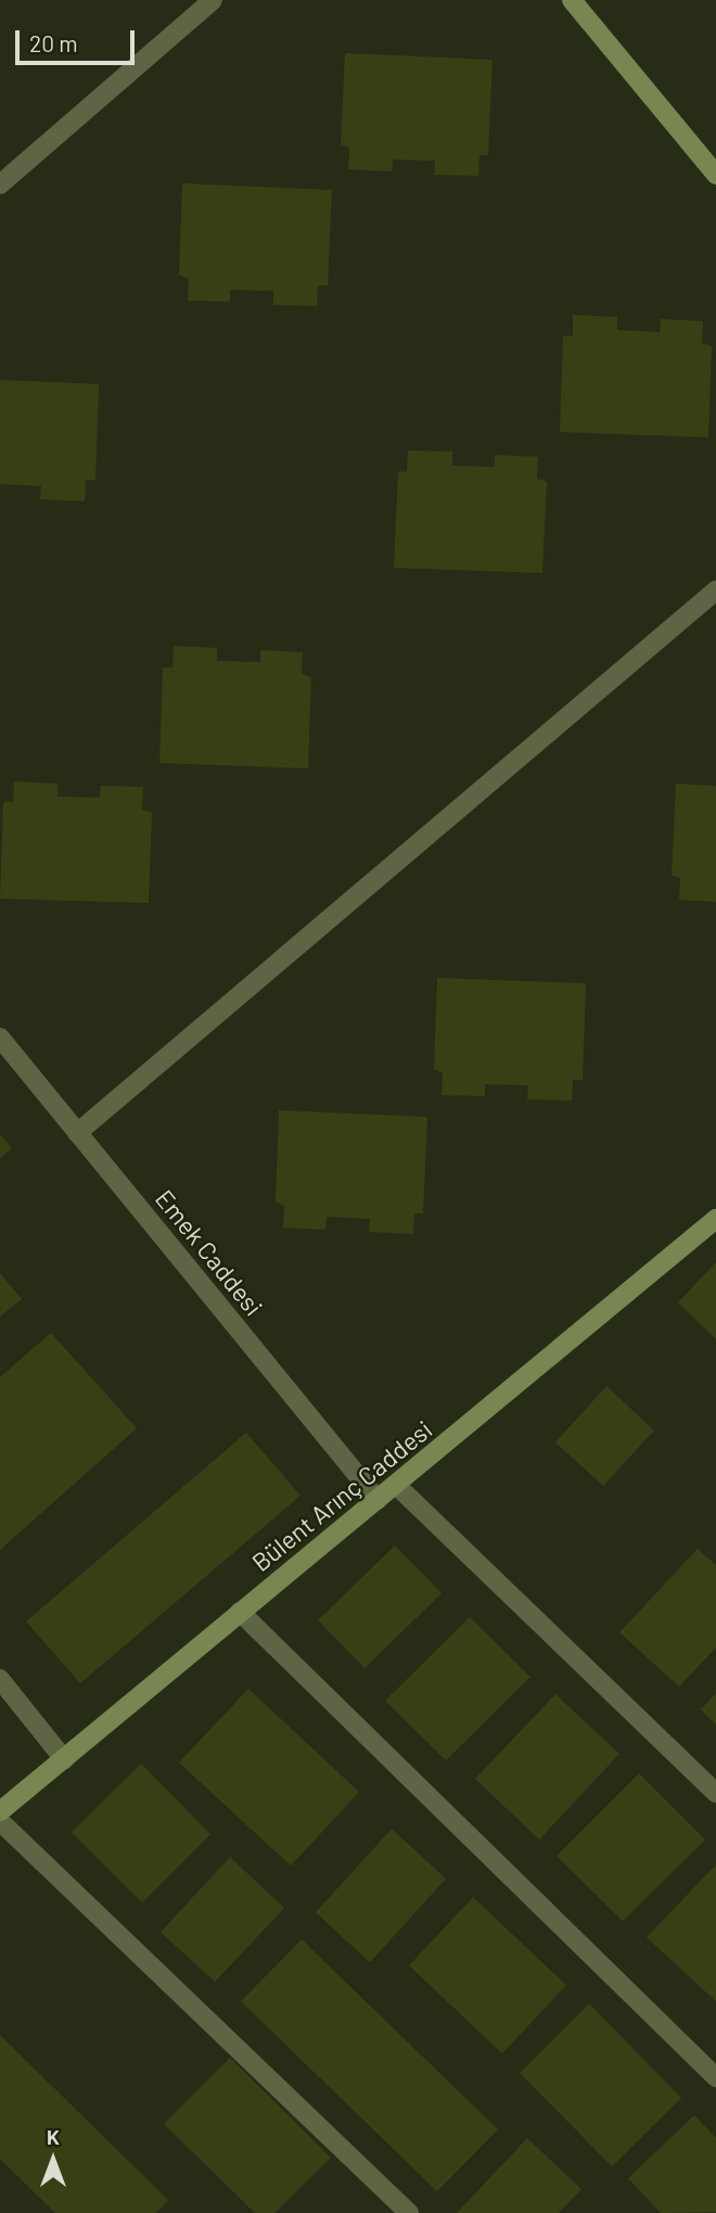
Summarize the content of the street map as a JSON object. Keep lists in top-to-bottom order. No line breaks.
{"streets":{"street":["Emek Caddesi","Bülent Arınç Caddesi"]},"crossings":[["Emek Caddesi","Bülent Arınç Caddesi"]],"scale_bar":"20 m","north":"top"}
